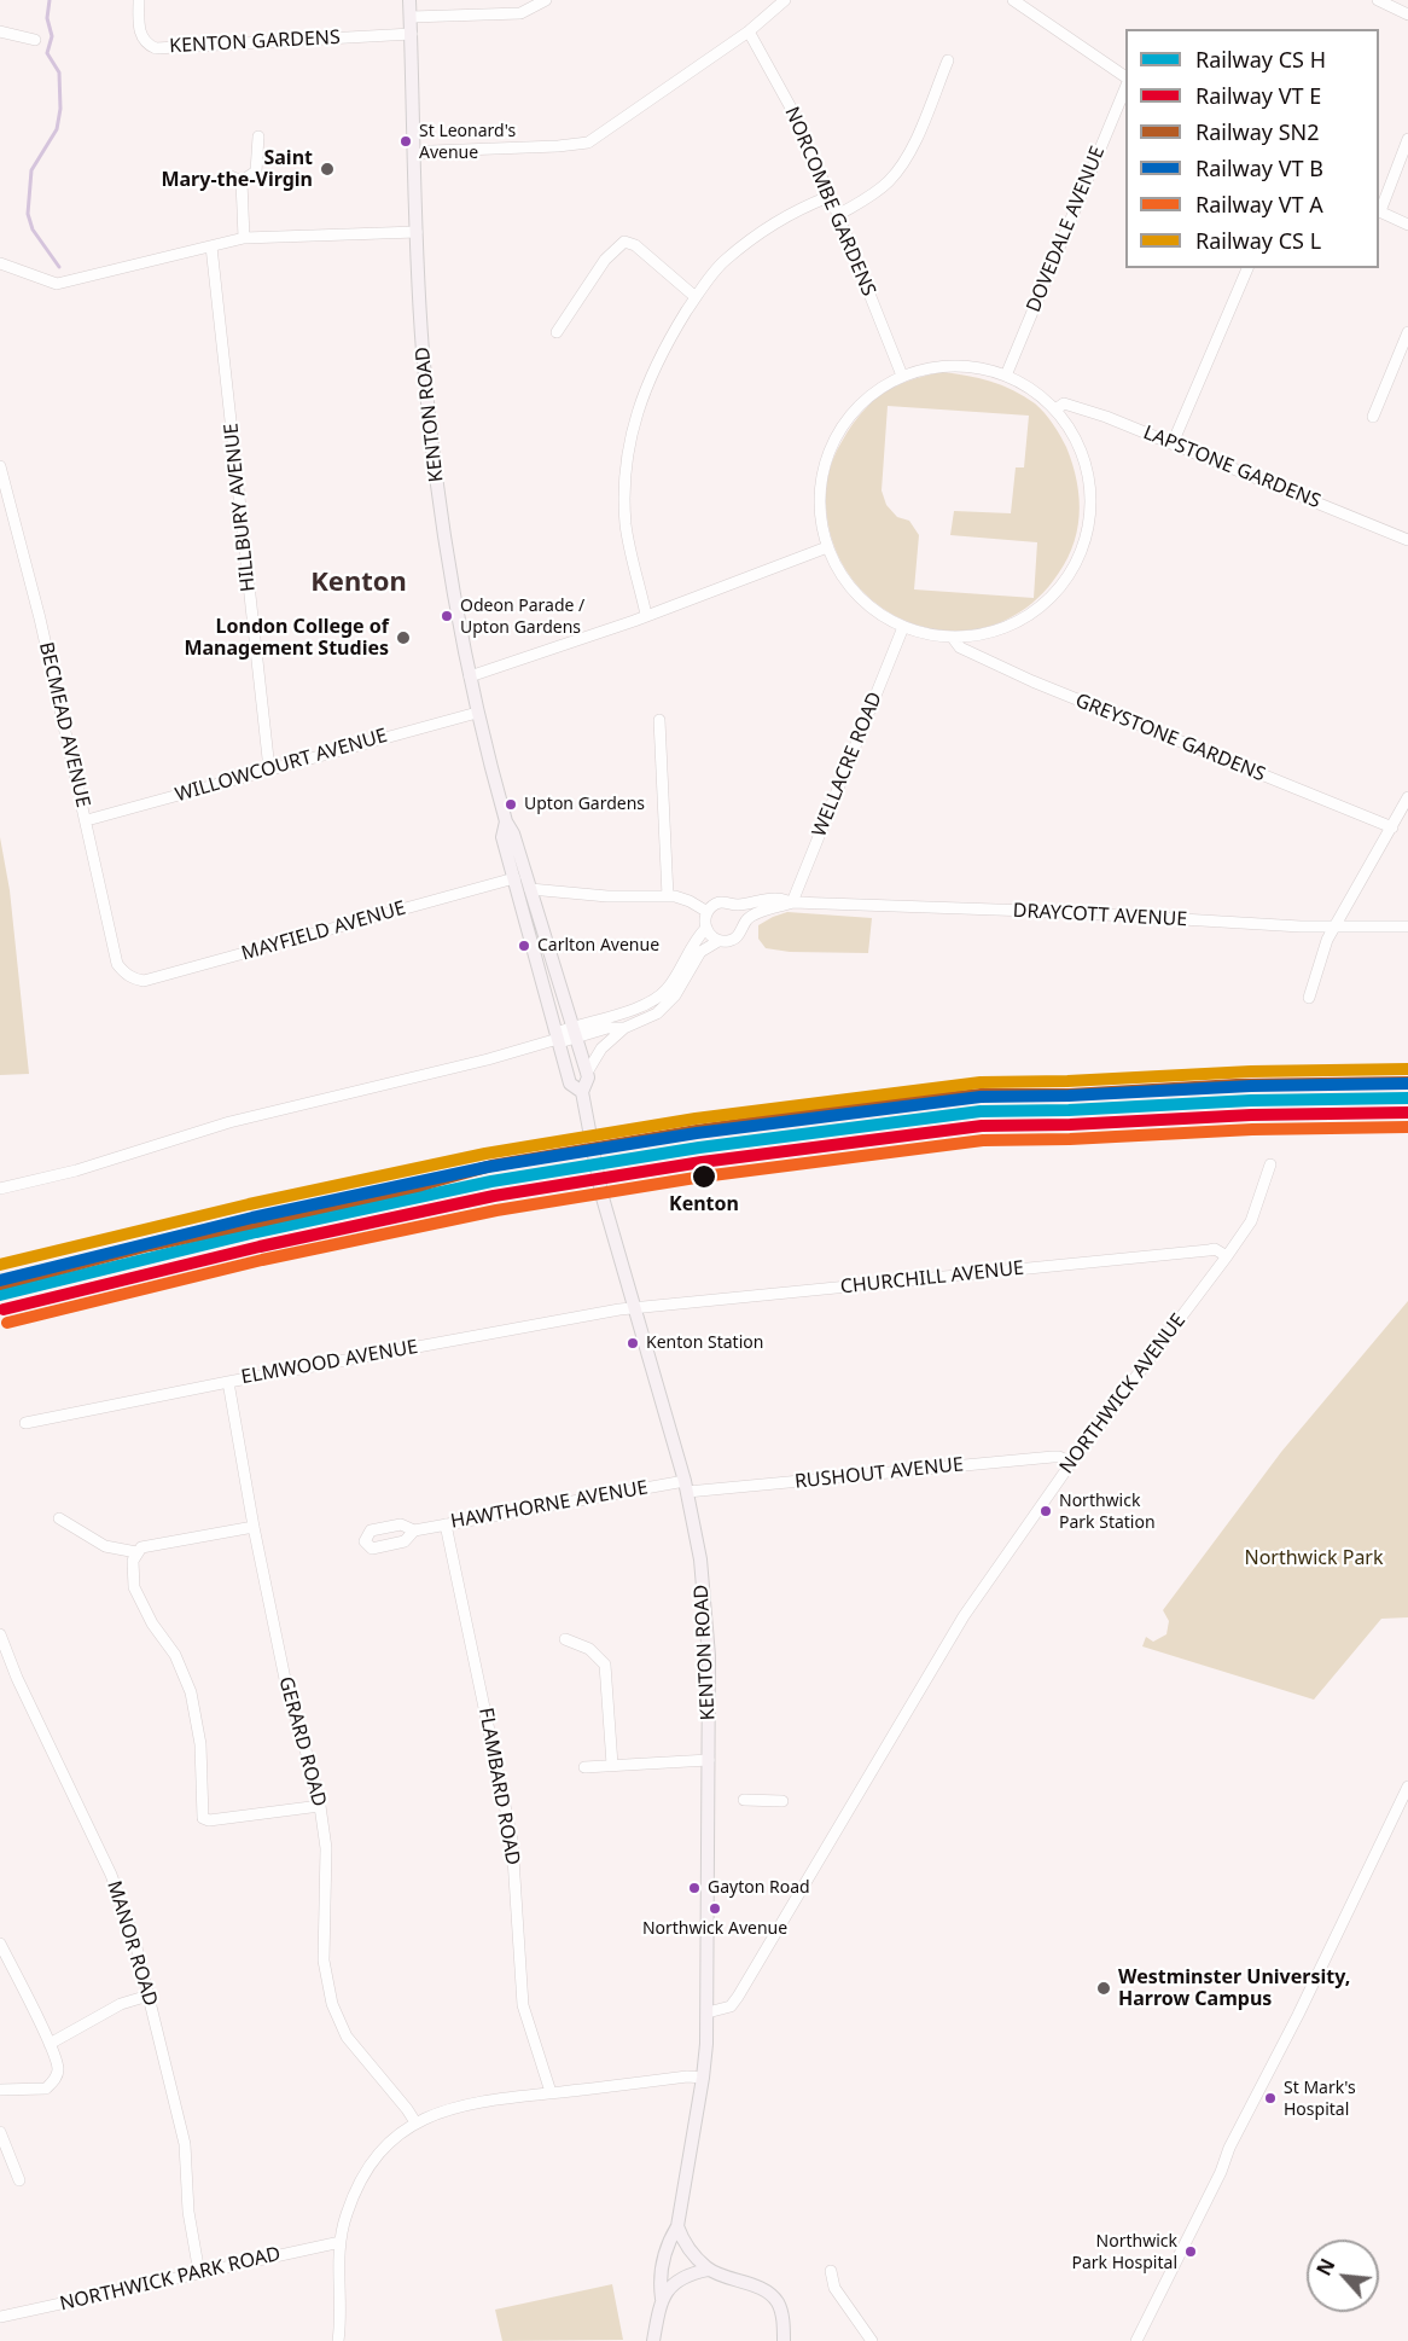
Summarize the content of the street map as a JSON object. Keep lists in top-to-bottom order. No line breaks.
{"streets":{"main road":["KENTON ROAD"],"street":["KENTON GARDENS","NORCOMBE GARDENS","DOVEDALE AVENUE","LAPSTONE GARDENS","HILLBURY AVENUE","BECMEAD AVENUE","GREYSTONE GARDENS","WELLACRE ROAD","WILLOWCOURT AVENUE","DRAYCOTT AVENUE","MAYFIELD AVENUE","CHURCHILL AVENUE","ELMWOOD AVENUE","NORTHWICK AVENUE","RUSHOUT AVENUE","HAWTHORNE AVENUE","GERARD ROAD","FLAMBARD ROAD","MANOR ROAD","NORTHWICK PARK ROAD"]},"crossings":[["KENTON GARDENS","KENTON ROAD"],["KENTON ROAD","WILLOWCOURT AVENUE"],["KENTON ROAD","MAYFIELD AVENUE"],["KENTON ROAD","CHURCHILL AVENUE"],["KENTON ROAD","ELMWOOD AVENUE"],["KENTON ROAD","NORTHWICK AVENUE"],["KENTON ROAD","RUSHOUT AVENUE"],["KENTON ROAD","HAWTHORNE AVENUE"],["HILLBURY AVENUE","WILLOWCOURT AVENUE"],["BECMEAD AVENUE","WILLOWCOURT AVENUE"],["BECMEAD AVENUE","MAYFIELD AVENUE"],["WELLACRE ROAD","DRAYCOTT AVENUE"],["CHURCHILL AVENUE","ELMWOOD AVENUE"],["CHURCHILL AVENUE","NORTHWICK AVENUE"],["ELMWOOD AVENUE","GERARD ROAD"],["NORTHWICK AVENUE","RUSHOUT AVENUE"],["RUSHOUT AVENUE","HAWTHORNE AVENUE"],["HAWTHORNE AVENUE","FLAMBARD ROAD"],["MANOR ROAD","NORTHWICK PARK ROAD"]],"districts":["Kenton"],"parks":["Northwick Park"],"places":["St Leonard's Avenue","Saint Mary-the-Virgin","Odeon Parade / Upton Gardens","London College of Management Studies","Upton Gardens","Carlton Avenue","Kenton","Kenton Station","Northwick Park Station","Gayton Road","Northwick Avenue","Westminster University, Harrow Campus","St Mark's Hospital","Northwick Park Hospital"],"lines":["rail line SN2"],"legend":["Railway CS H","Railway VT E","Railway SN2","Railway VT B","Railway VT A","Railway CS L"],"north":"top left"}
